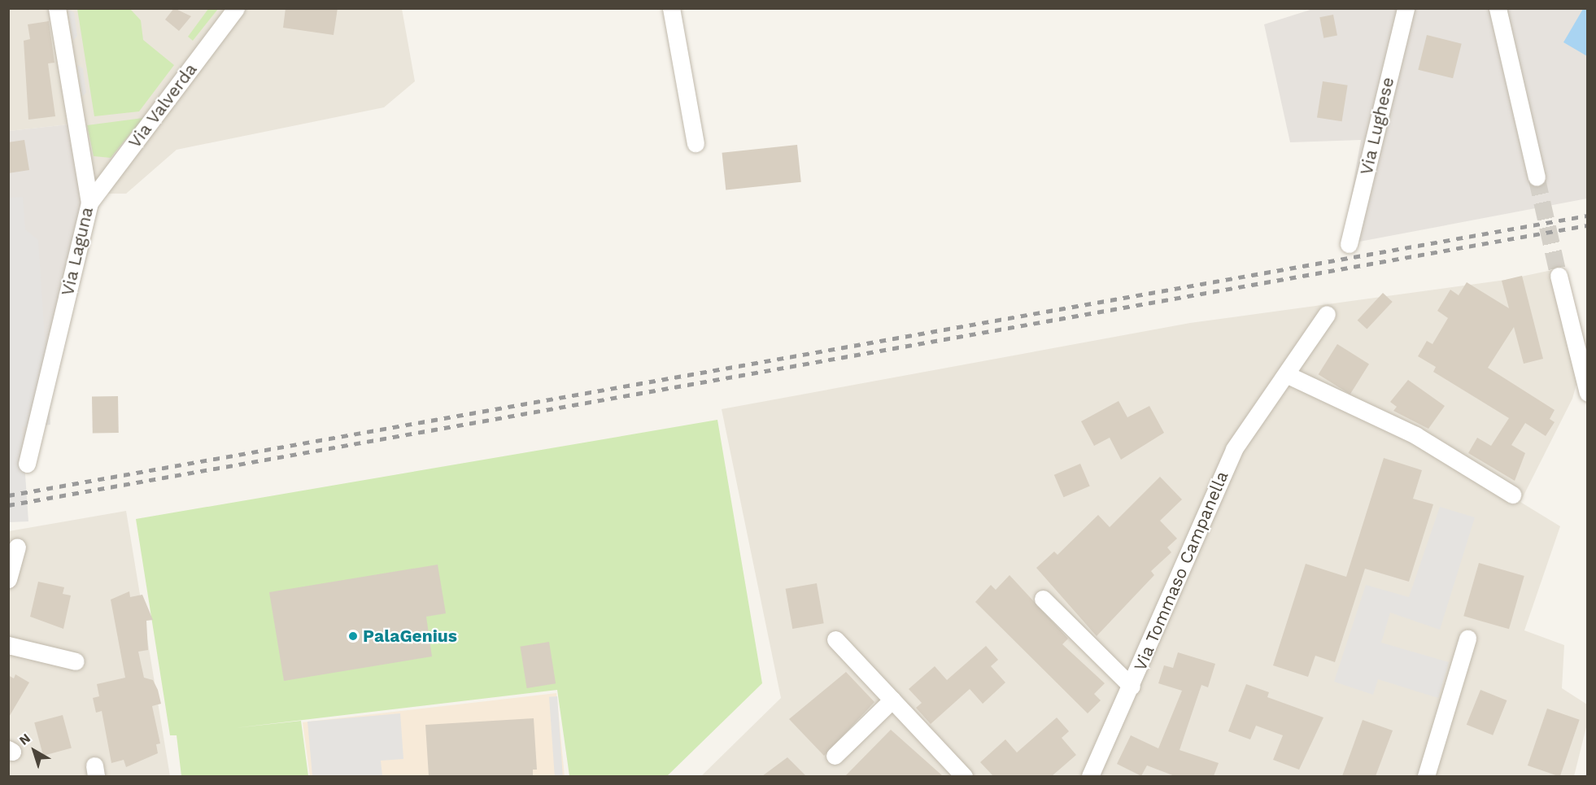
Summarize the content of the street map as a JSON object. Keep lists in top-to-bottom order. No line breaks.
{"streets":{"street":["Via Valverda","Via Lughese","Via Laguna","Via Tommaso Campanella"]},"crossings":[["Via Valverda","Via Laguna"]],"places":["PalaGenius"],"north":"top left"}
